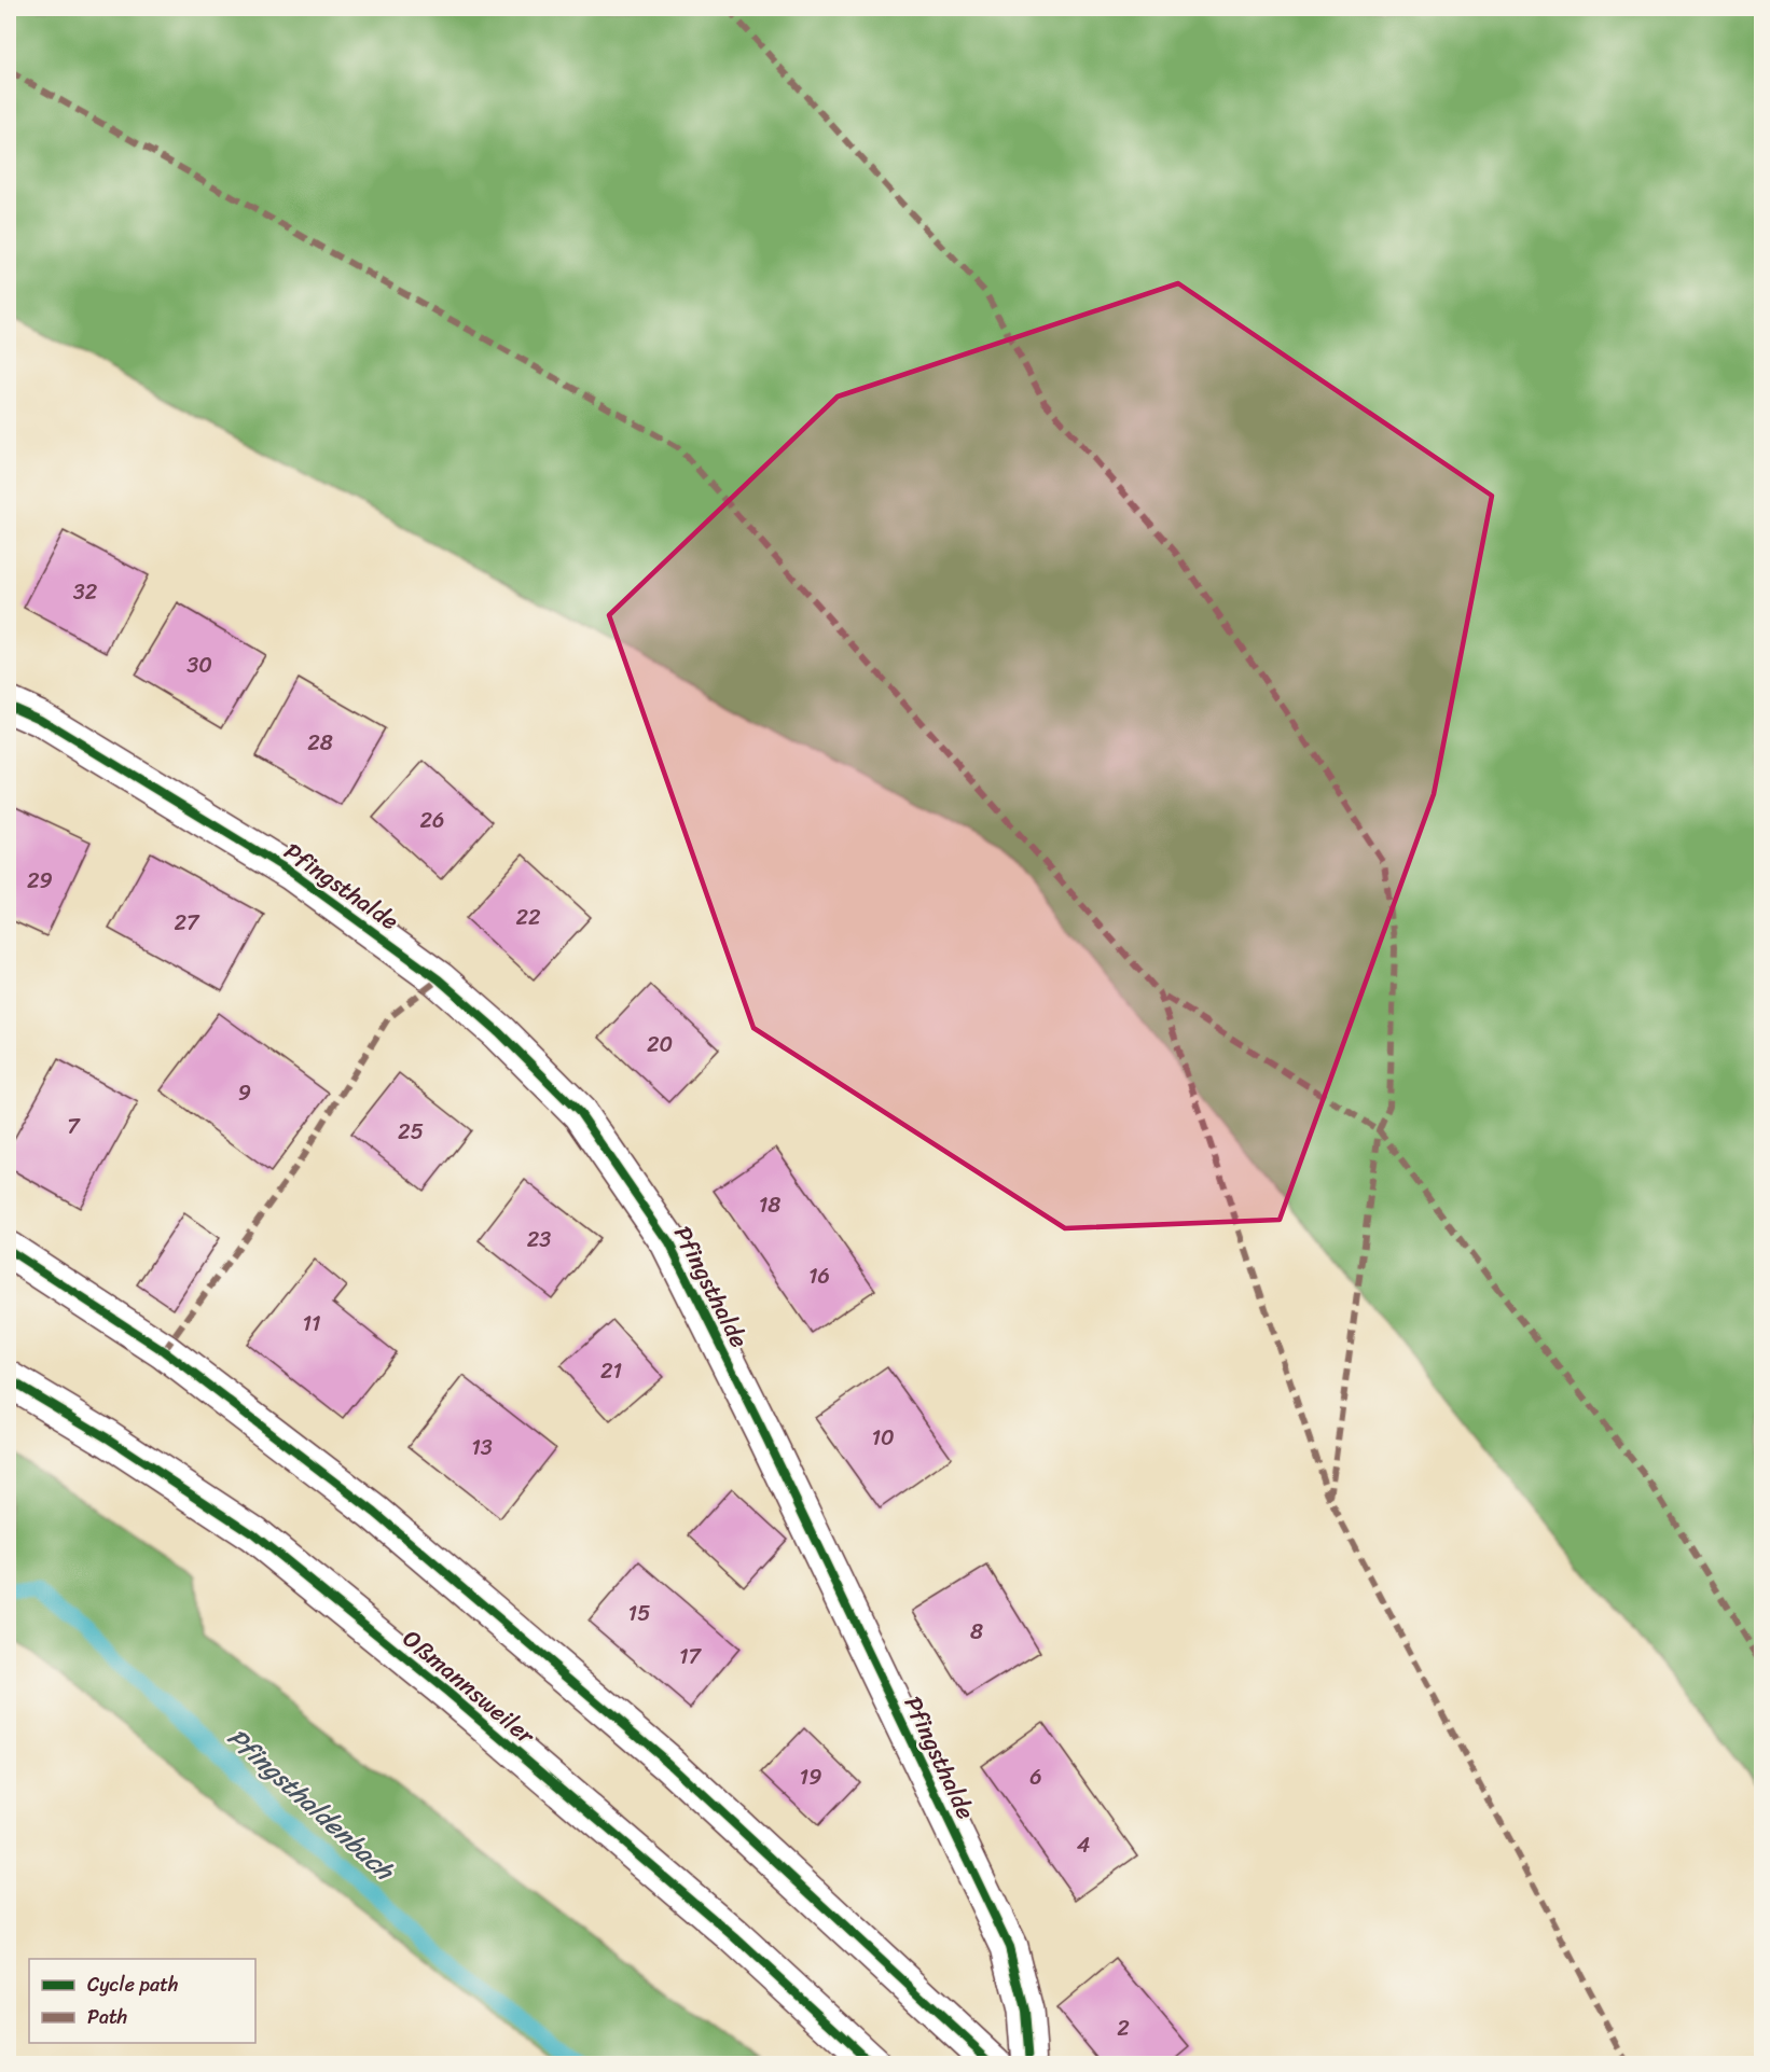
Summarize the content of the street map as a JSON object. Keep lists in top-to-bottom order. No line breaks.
{"streets":{"street":["Pfingsthalde","Oßmannsweiler"]},"water":["Pfingsthaldenbach"],"house_numbers":["32","30","28","26","29","22","27","20","9","7","25","18","23","16","11","21","10","13","15","8","17","19","6","4","2"],"legend":["Cycle path","Path"]}
